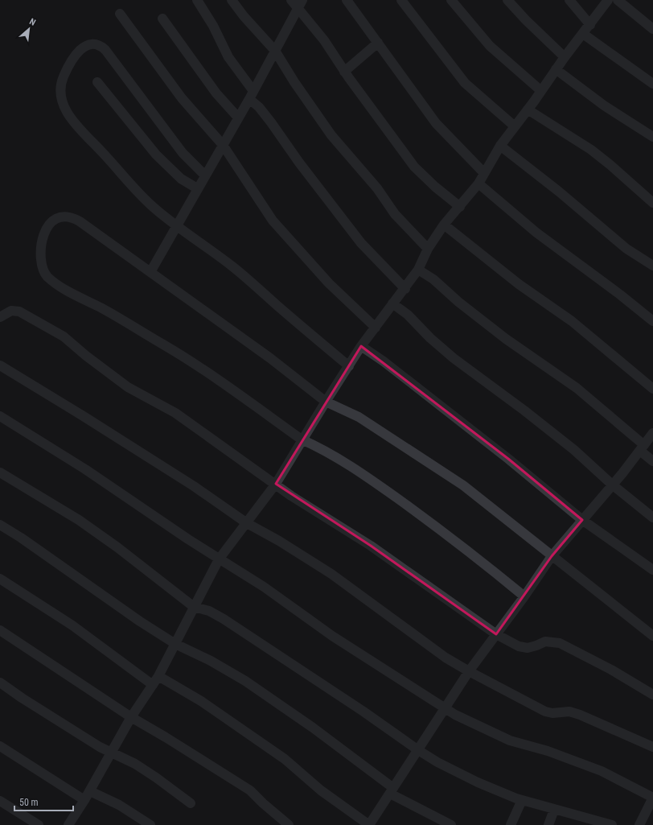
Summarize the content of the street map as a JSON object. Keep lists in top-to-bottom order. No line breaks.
{"scale_bar":"50 m","north":"top right"}
